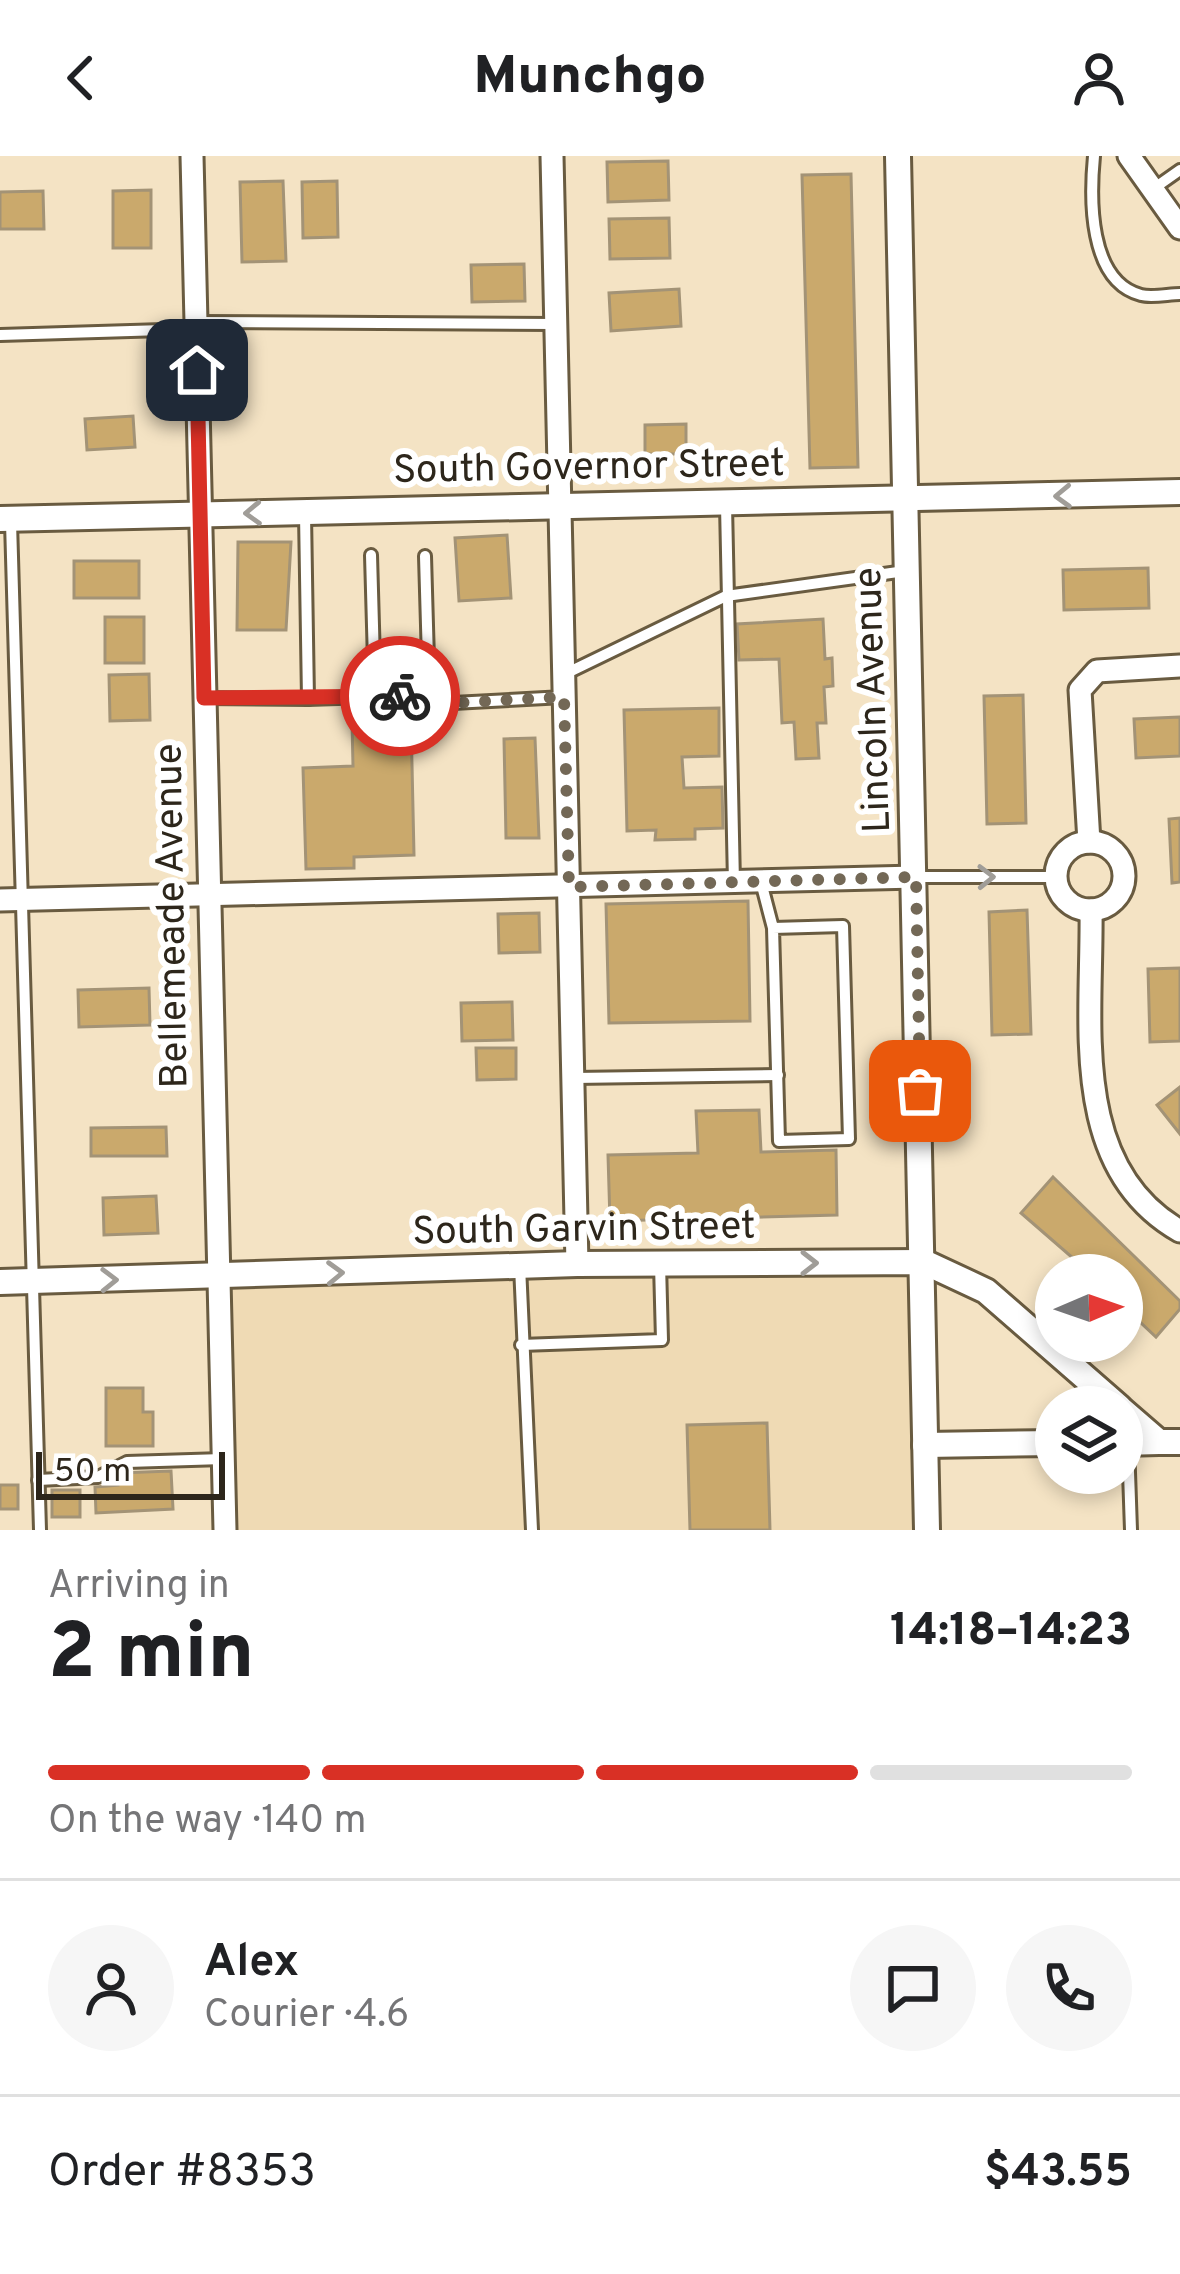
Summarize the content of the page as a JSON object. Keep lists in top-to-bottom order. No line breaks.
{"streets":{"street":["South Governor Street","Lincoln Avenue","Bellemeade Avenue","South Garvin Street"]},"crossings":[["South Governor Street","Lincoln Avenue"],["South Governor Street","Bellemeade Avenue"],["Lincoln Avenue","South Garvin Street"],["Bellemeade Avenue","South Garvin Street"]],"one_way":["South Garvin Street"],"scale_bar":"50 m","north":"right","page":{"header":"Munchgo","scale":"50 m","heading":["2 min","Arriving in","14:18–14:23"],"panel":["Alex","Courier · 4.6","Order #8353","$43.55"],"bar":"On the way · 140 m"}}
